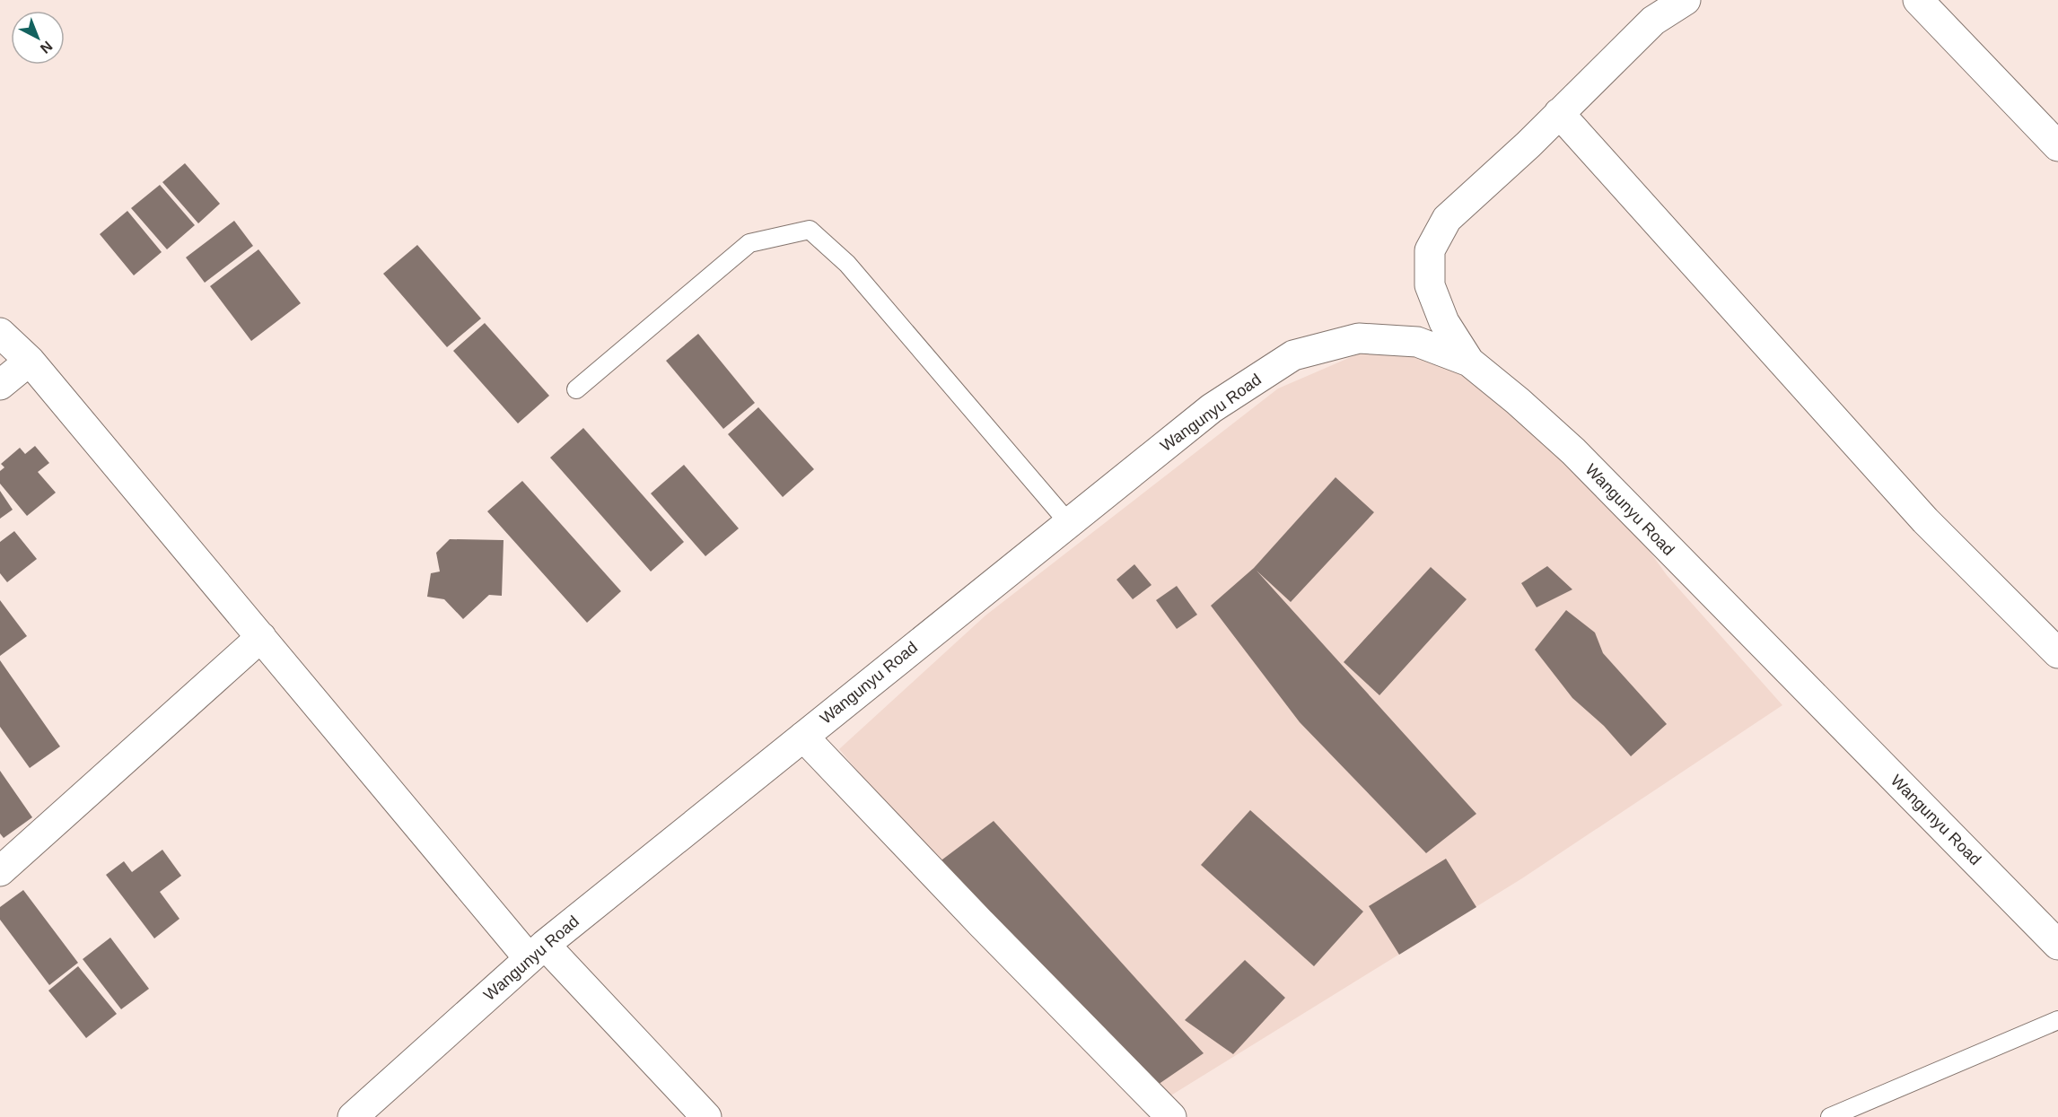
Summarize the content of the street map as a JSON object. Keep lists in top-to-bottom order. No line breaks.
{"streets":{"street":["Wangunyu Road"]},"north":"bottom right"}
